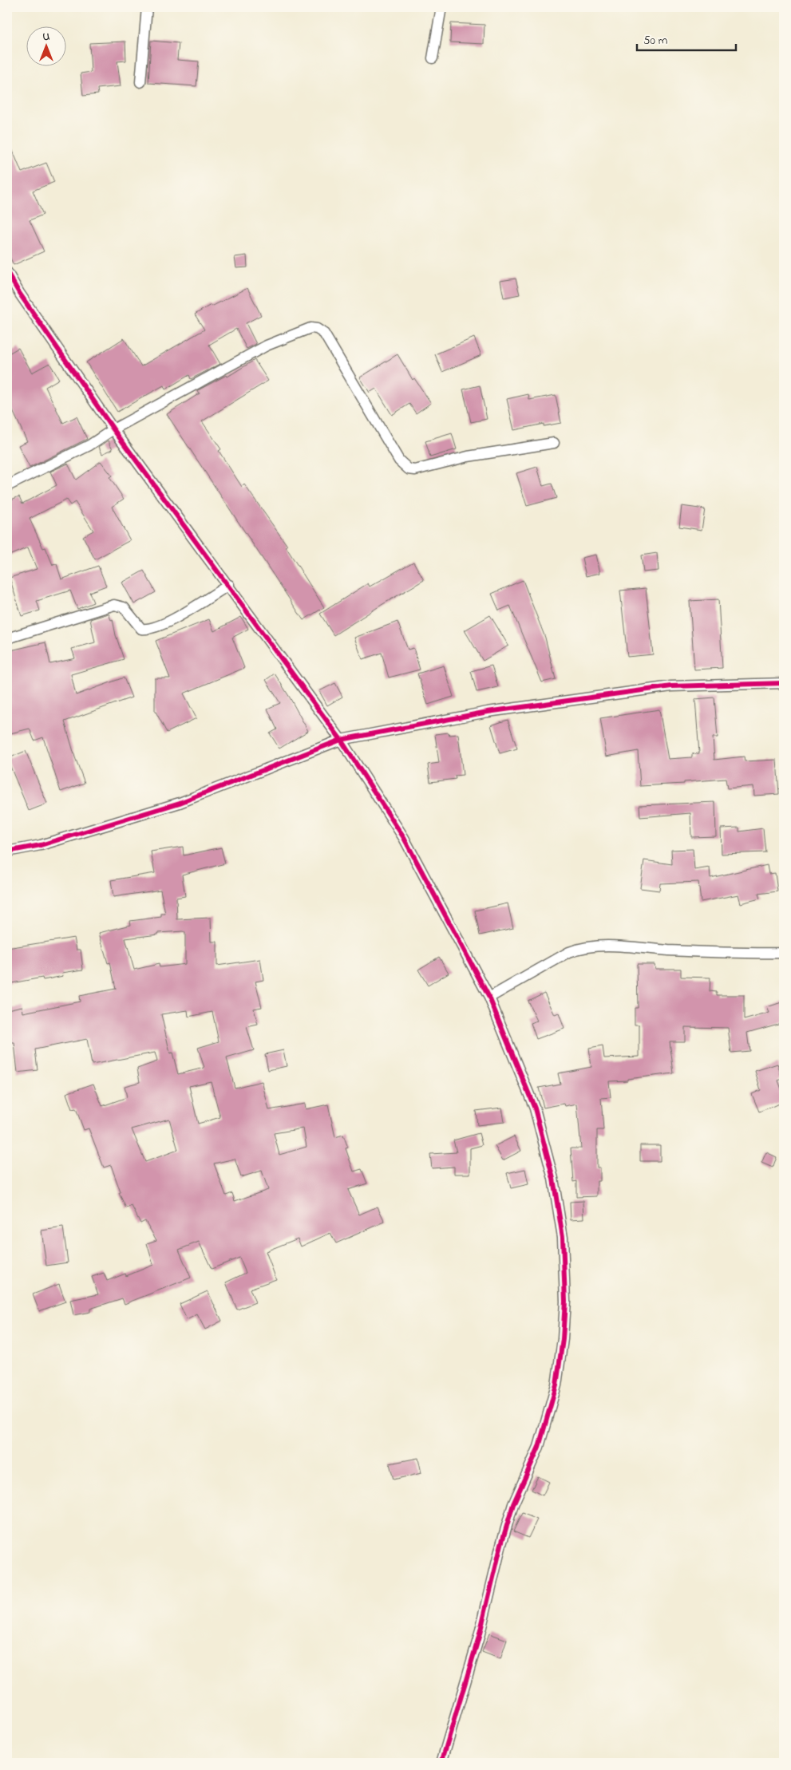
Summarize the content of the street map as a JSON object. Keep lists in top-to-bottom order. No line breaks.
{"scale_bar":"50 m","north":"top"}
